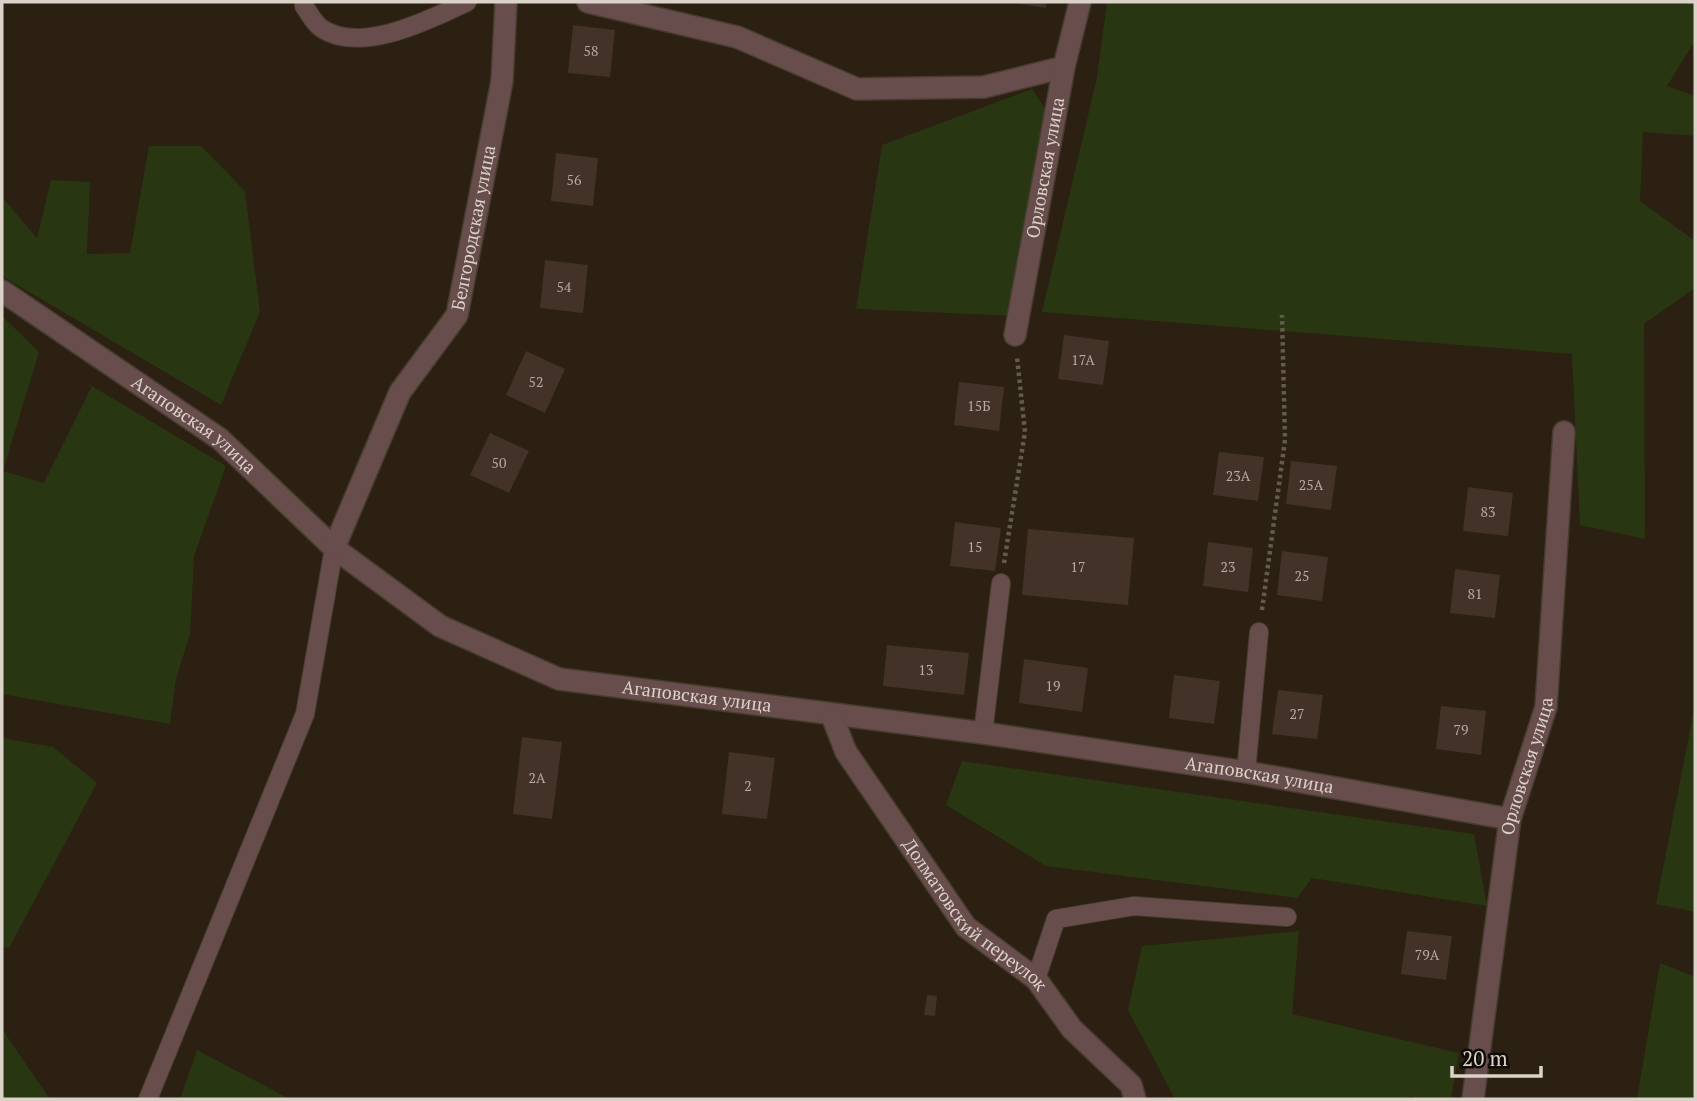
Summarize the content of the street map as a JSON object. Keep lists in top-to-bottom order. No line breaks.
{"streets":{"street":["Орловская улица","Белгородская улица","Агаповская улица","Долматовский переулок"]},"crossings":[["Орловская улица","Агаповская улица"],["Белгородская улица","Агаповская улица"],["Агаповская улица","Долматовский переулок"]],"house_numbers":["58","56","54","17А","52","15Б","50","23А","25А","83","15","17","23","25","81","13","19","27","79","2А","2","79А"],"scale_bar":"20 m"}
